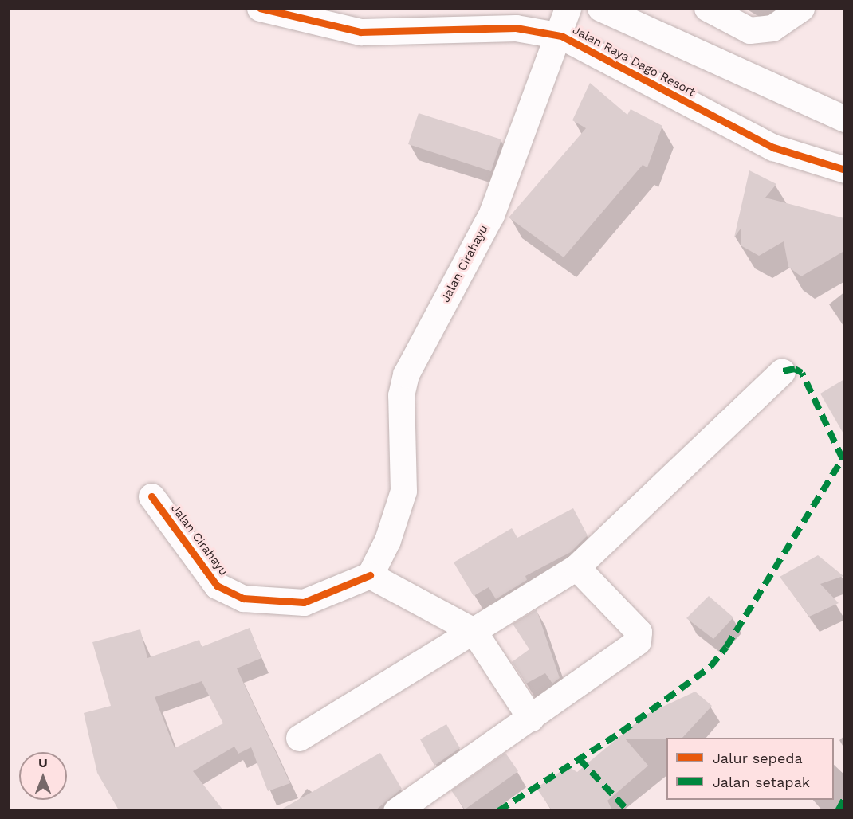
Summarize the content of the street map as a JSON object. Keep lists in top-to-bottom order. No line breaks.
{"streets":{"street":["Jalan Raya Dago Resort","Jalan Cirahayu"]},"crossings":[["Jalan Raya Dago Resort","Jalan Cirahayu"]],"legend":["Jalur sepeda","Jalan setapak"],"north":"top"}
